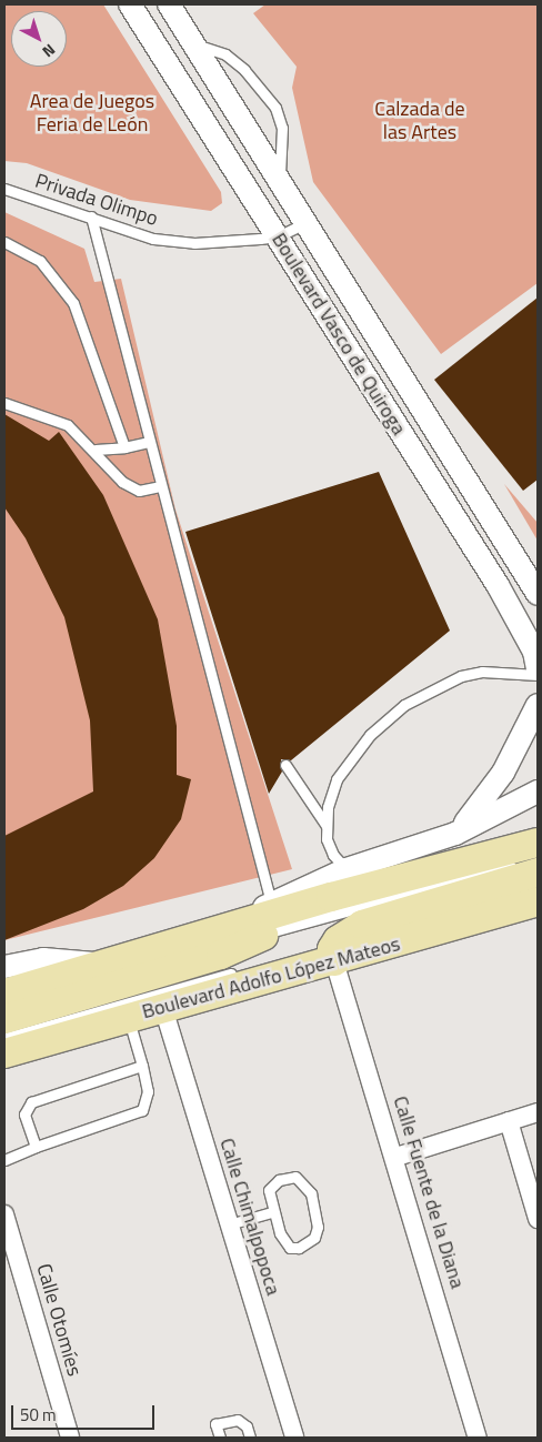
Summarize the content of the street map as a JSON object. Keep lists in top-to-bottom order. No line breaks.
{"streets":{"main road":["Boulevard Adolfo López Mateos"],"street":["Boulevard Vasco de Quiroga","Calle Fuente de la Diana","Calle Chimalpopoca","Calle Otomíes"],"lane":["Privada Olimpo"]},"crossings":[["Privada Olimpo","Boulevard Vasco de Quiroga"],["Boulevard Adolfo López Mateos","Calle Fuente de la Diana"],["Boulevard Adolfo López Mateos","Calle Chimalpopoca"]],"parks":["Area de Juegos Feria de León","Calzada de las Artes"],"scale_bar":"50 m","north":"bottom right"}
